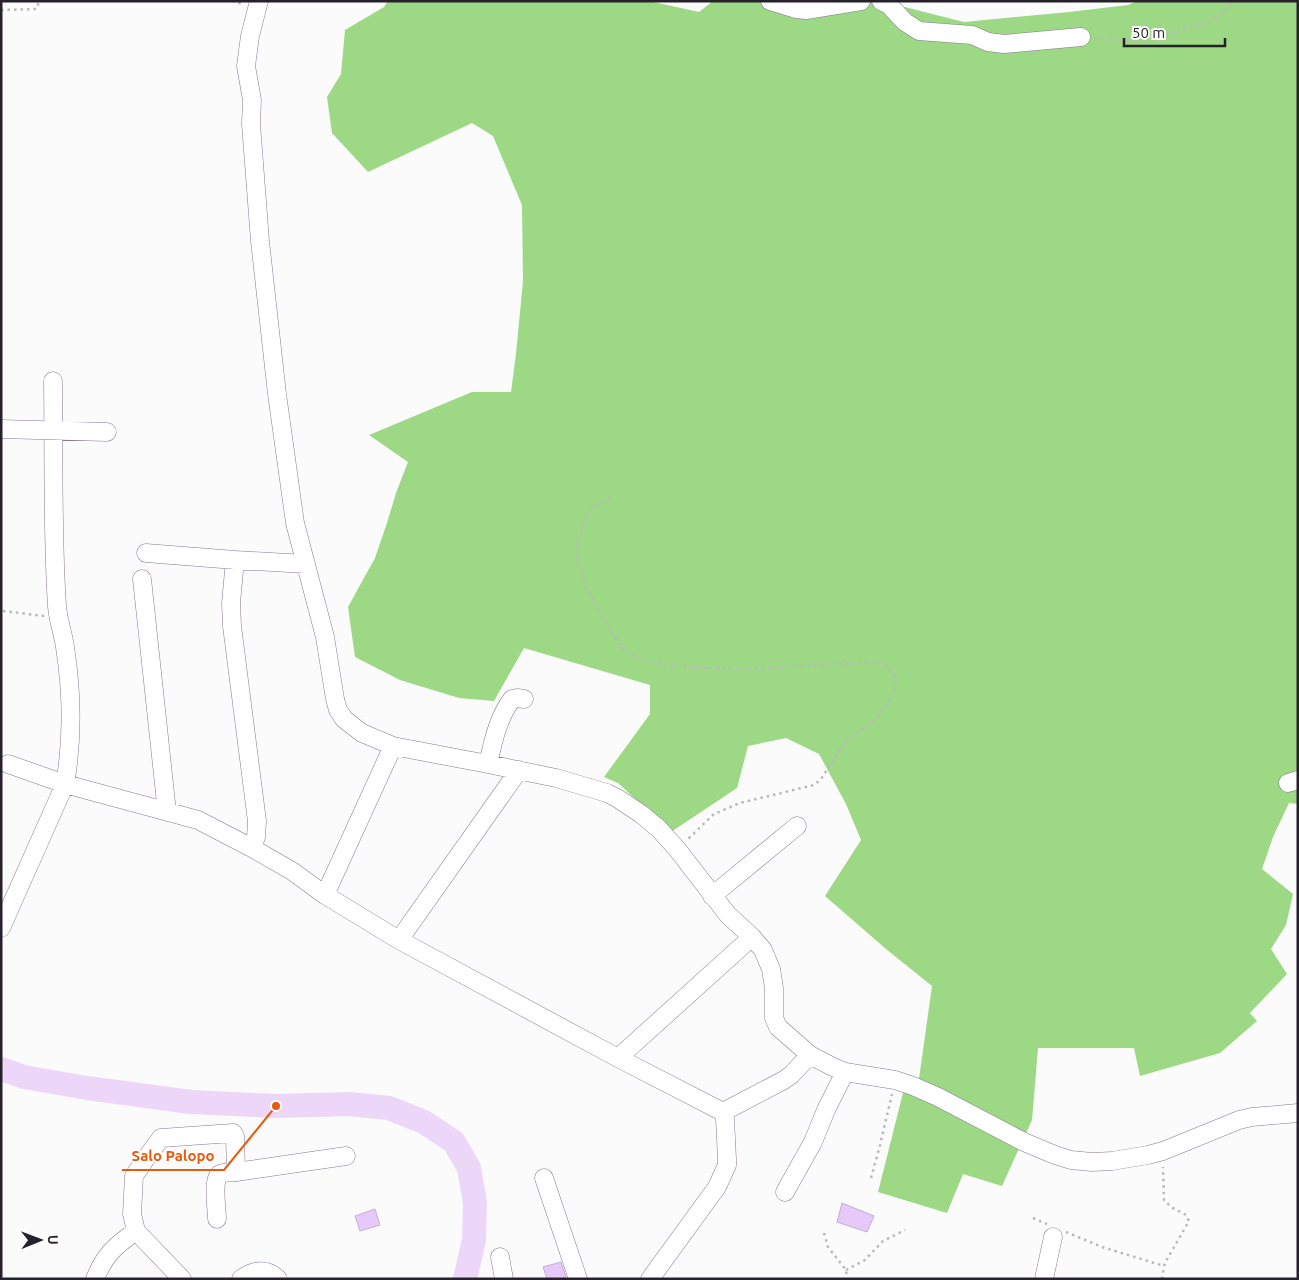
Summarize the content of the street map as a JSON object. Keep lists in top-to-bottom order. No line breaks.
{"places":["Salo Palopo"],"scale_bar":"50 m","north":"right"}
